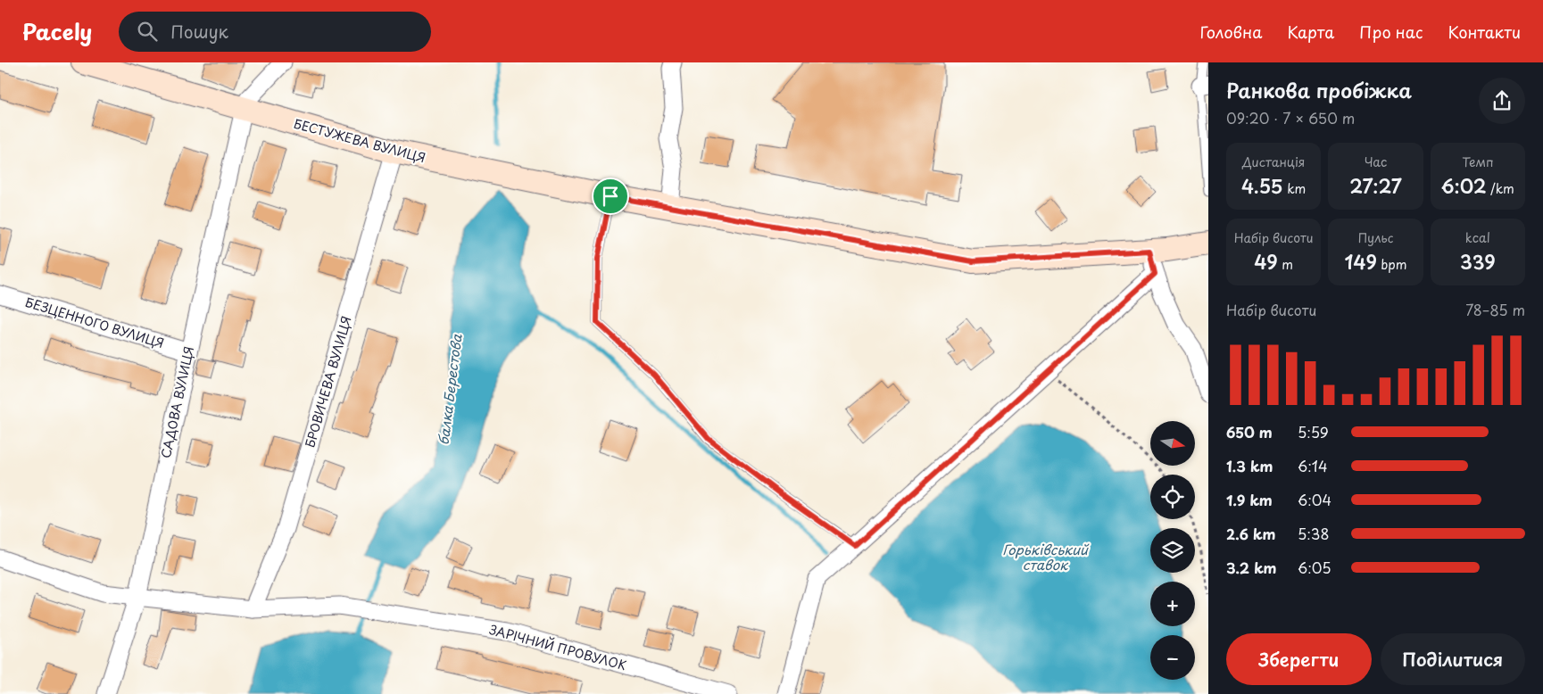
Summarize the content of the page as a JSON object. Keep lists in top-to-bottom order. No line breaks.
{"streets":{"street":["БЕСТУЖЕВА ВУЛИЦЯ","БЕЗЦЕННОГО ВУЛИЦЯ","БРОВИЧЕВА ВУЛИЦЯ","САДОВА ВУЛИЦЯ","ЗАРІЧНИЙ ПРОВУЛОК"]},"crossings":[["БЕСТУЖЕВА ВУЛИЦЯ","БРОВИЧЕВА ВУЛИЦЯ"],["БЕСТУЖЕВА ВУЛИЦЯ","САДОВА ВУЛИЦЯ"],["БЕЗЦЕННОГО ВУЛИЦЯ","САДОВА ВУЛИЦЯ"],["БРОВИЧЕВА ВУЛИЦЯ","ЗАРІЧНИЙ ПРОВУЛОК"],["САДОВА ВУЛИЦЯ","ЗАРІЧНИЙ ПРОВУЛОК"]],"water":["балка Берестова","Горьківський ставок"],"north":"right","page":{"header":"Pacely","search":"Пошук","nav":["Головна","Карта","Про нас","Контакти"],"heading":["Ранкова пробіжка","09:20 · 7 × 650 m"],"stats":[["Дистанція","4.55 km"],["Час","27:27"],["Темп","6:02 /km"],["Набір висоти","49 m"],["Пульс","149 bpm"],["kcal","339"]],"chart":["Набір висоти","78–85 m"],"list":[{"name":"650 m","note":"5:59"},{"name":"1.3 km","note":"6:14"},{"name":"1.9 km","note":"6:04"},{"name":"2.6 km","note":"5:38"},{"name":"3.2 km","note":"6:05"}],"map_buttons":["+","−"],"buttons":["Зберегти","Поділитися"]}}
